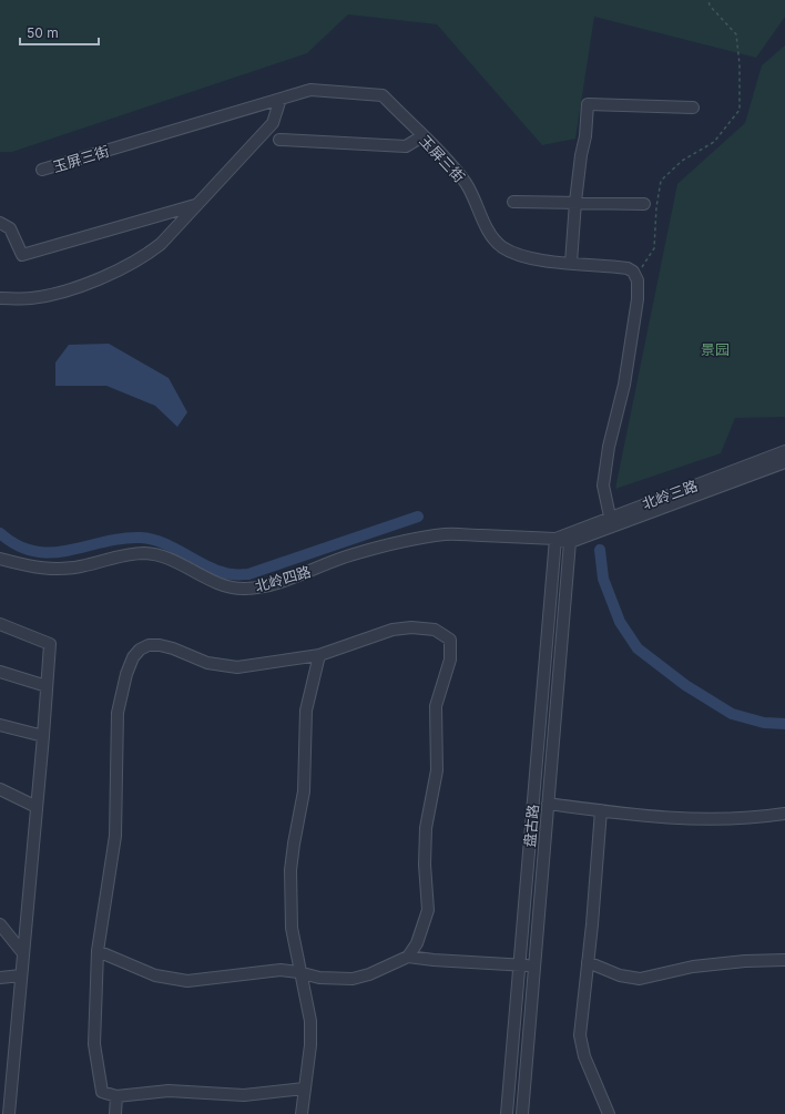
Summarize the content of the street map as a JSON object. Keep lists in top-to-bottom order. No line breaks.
{"streets":{"street":["玉屏三街","北岭三路","北岭四路","盘古路"]},"crossings":[["玉屏三街","北岭三路"],["北岭三路","北岭四路"],["北岭三路","盘古路"],["北岭四路","盘古路"]],"parks":["景园"],"scale_bar":"50 m"}
